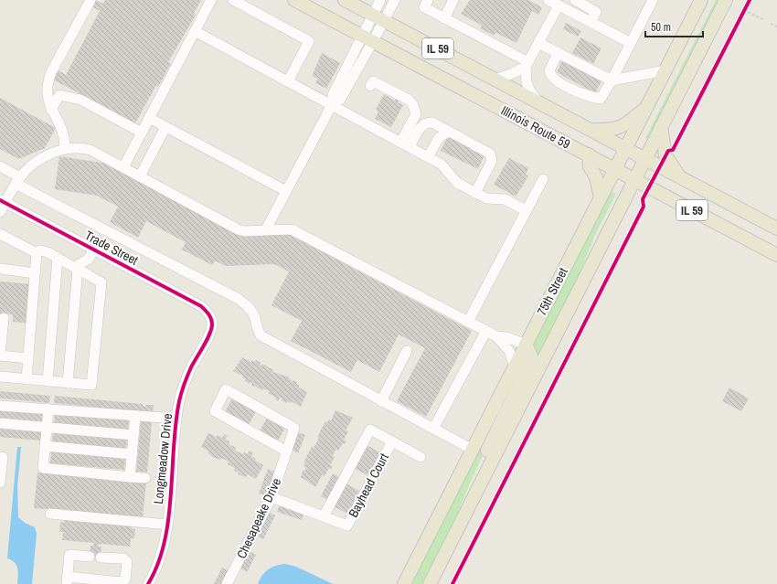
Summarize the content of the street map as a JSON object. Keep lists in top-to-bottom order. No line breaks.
{"streets":{"main road":["IL 59","Illinois Route 59","75th Street"],"street":["Trade Street","Longmeadow Drive","Bayhead Court","Chesapeake Drive"]},"crossings":[["Illinois Route 59","75th Street"],["Trade Street","Longmeadow Drive"],["Bayhead Court","Chesapeake Drive"]],"scale_bar":"50 m"}
